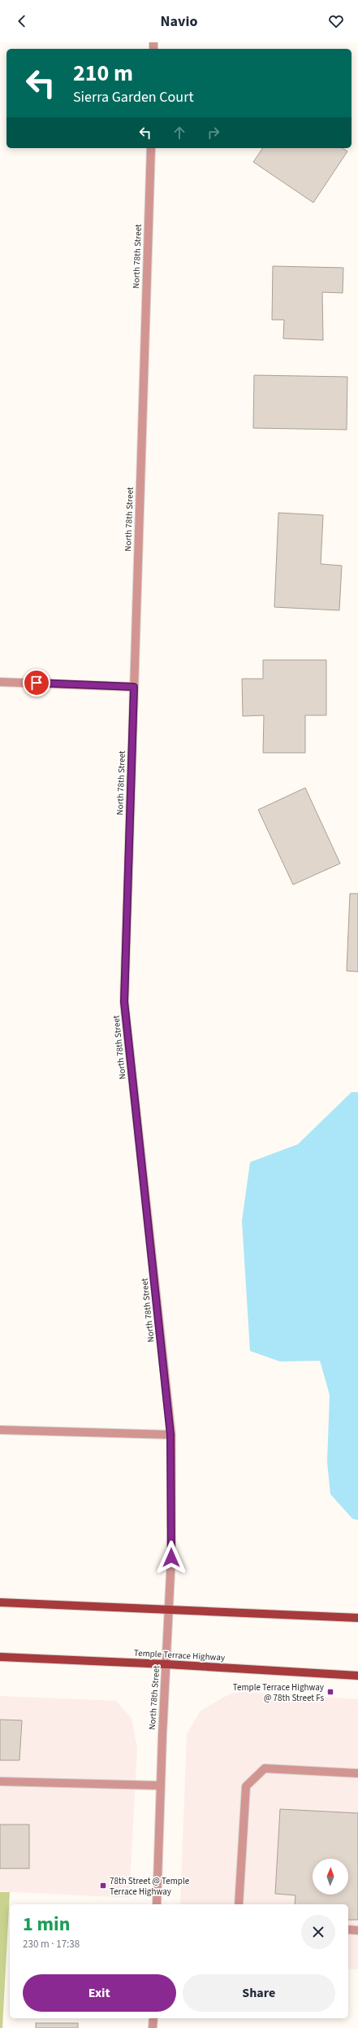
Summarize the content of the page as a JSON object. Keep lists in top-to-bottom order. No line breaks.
{"streets":{"main road":["Temple Terrace Highway"],"street":["North 78th Street"]},"crossings":[["North 78th Street","Temple Terrace Highway"]],"places":{"transit":["Temple Terrace Highway @ 78th Street Fs","78th Street @ Temple Terrace Highway"]},"north":"top","page":{"header":"Navio","turn":["210 m","Sierra Garden Court"],"heading":["1 min","230 m · 17:38"],"buttons":["Exit","Share"]}}
